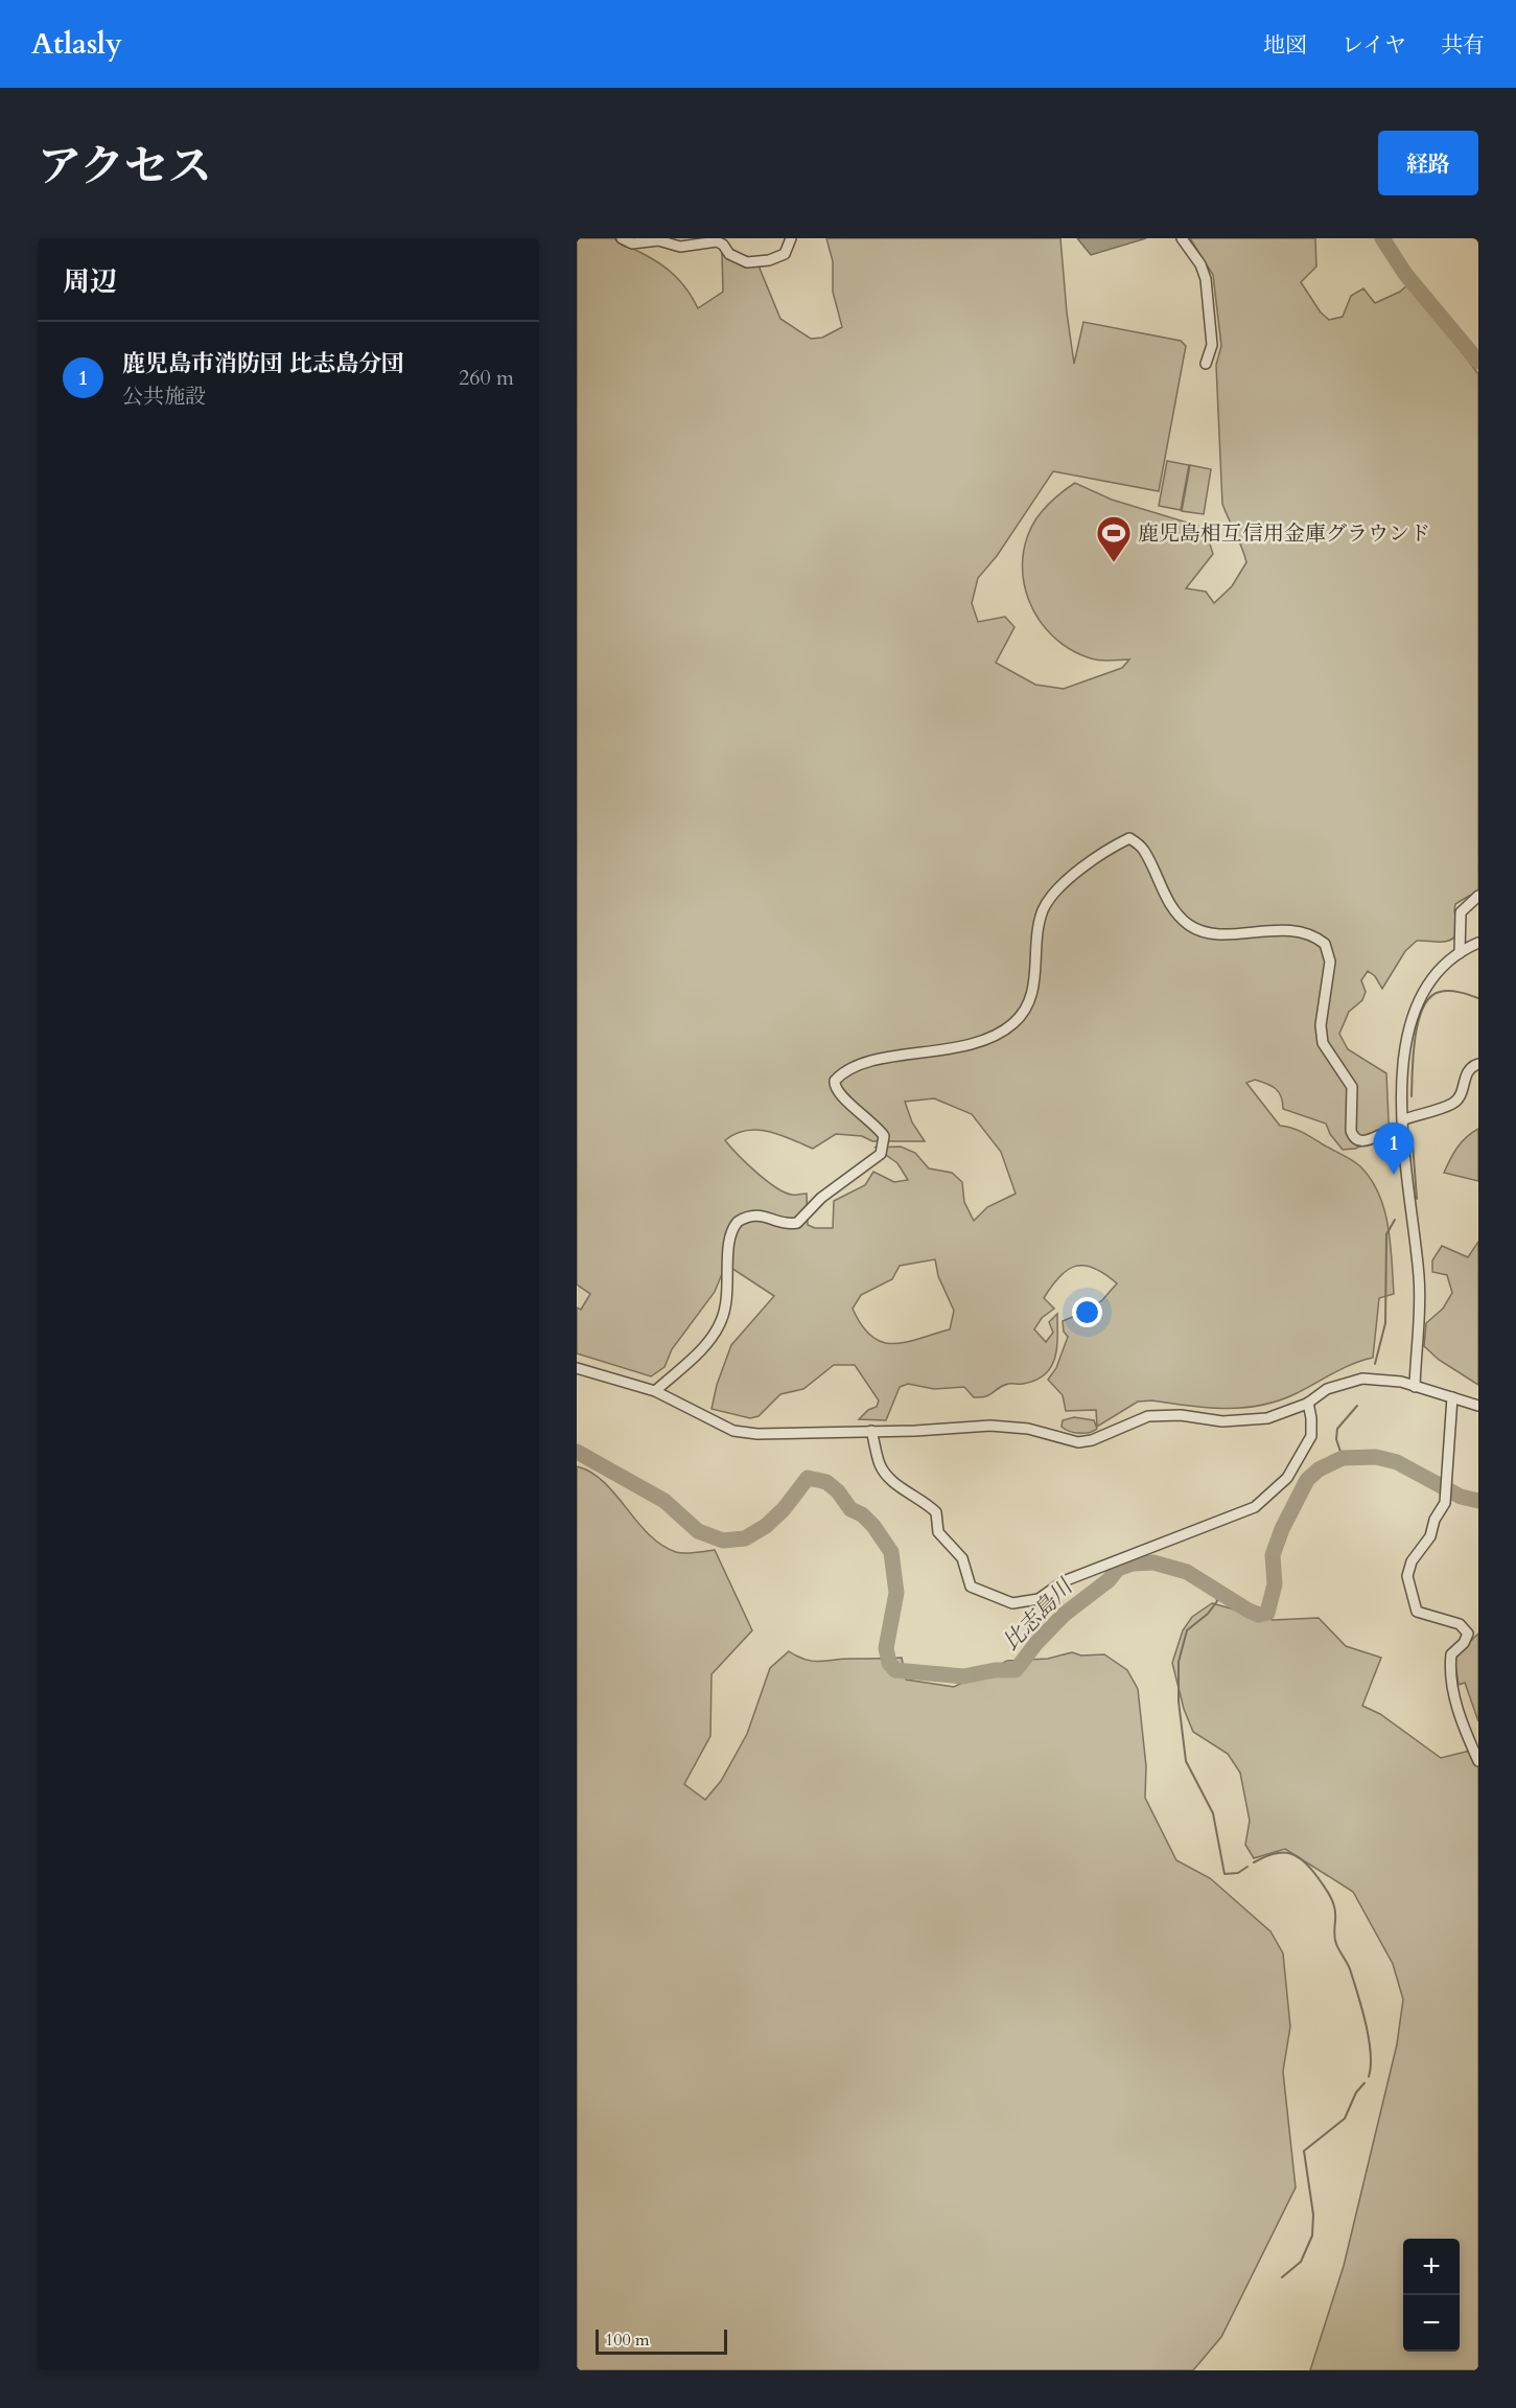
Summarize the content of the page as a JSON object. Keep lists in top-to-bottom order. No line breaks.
{"water":["比志島川"],"places":{"sports":["鹿児島相互信用金庫グラウンド"]},"scale_bar":"100 m","page":{"header":"Atlasly","nav":["地図","レイヤ","共有"],"title":"アクセス","buttons":"経路","heading":"周辺","list":[{"mark":"1","name":"鹿児島市消防団 比志島分団","note":"公共施設","value":"260 m"}],"pins":"1","map_buttons":["+","−"],"scale":"100 m"}}
